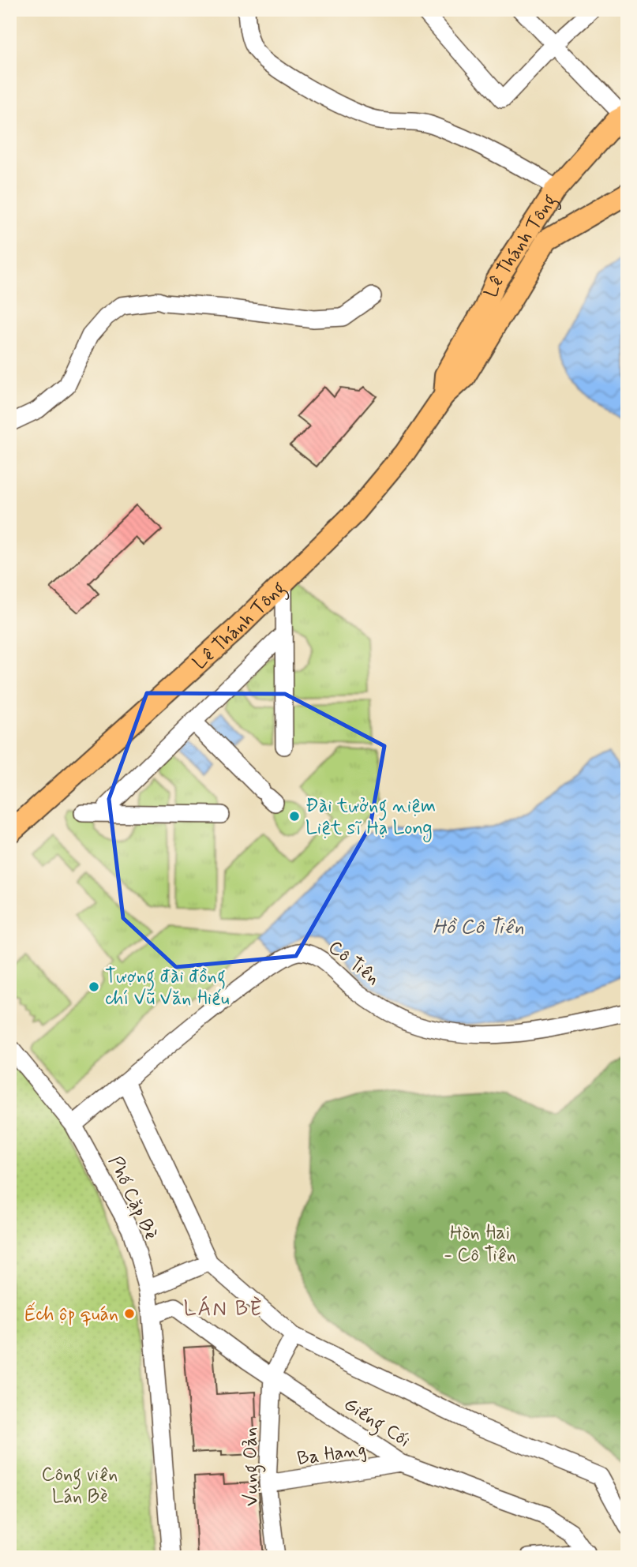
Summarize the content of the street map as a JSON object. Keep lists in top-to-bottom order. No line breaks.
{"streets":{"main road":["Lê Thánh Tông"],"street":["Cô Tiên","Phố Cặp Bè","Giếng Cối","Ba Hang","Vụng Oản"]},"crossings":[["Cô Tiên","Phố Cặp Bè"],["Phố Cặp Bè","Giếng Cối"],["Giếng Cối","Ba Hang"],["Giếng Cối","Vụng Oản"],["Ba Hang","Vụng Oản"]],"districts":["LÁN BÈ"],"water":["Hồ Cô Tiên"],"parks":["Hòn Hai - Cô Tiên","Công viên Lán Bè"],"places":["Đài tưởng niệm Liệt sĩ Hạ Long","Tượng đài đồng chí Vũ Văn Hiếu","Ếch ộp quán"]}
